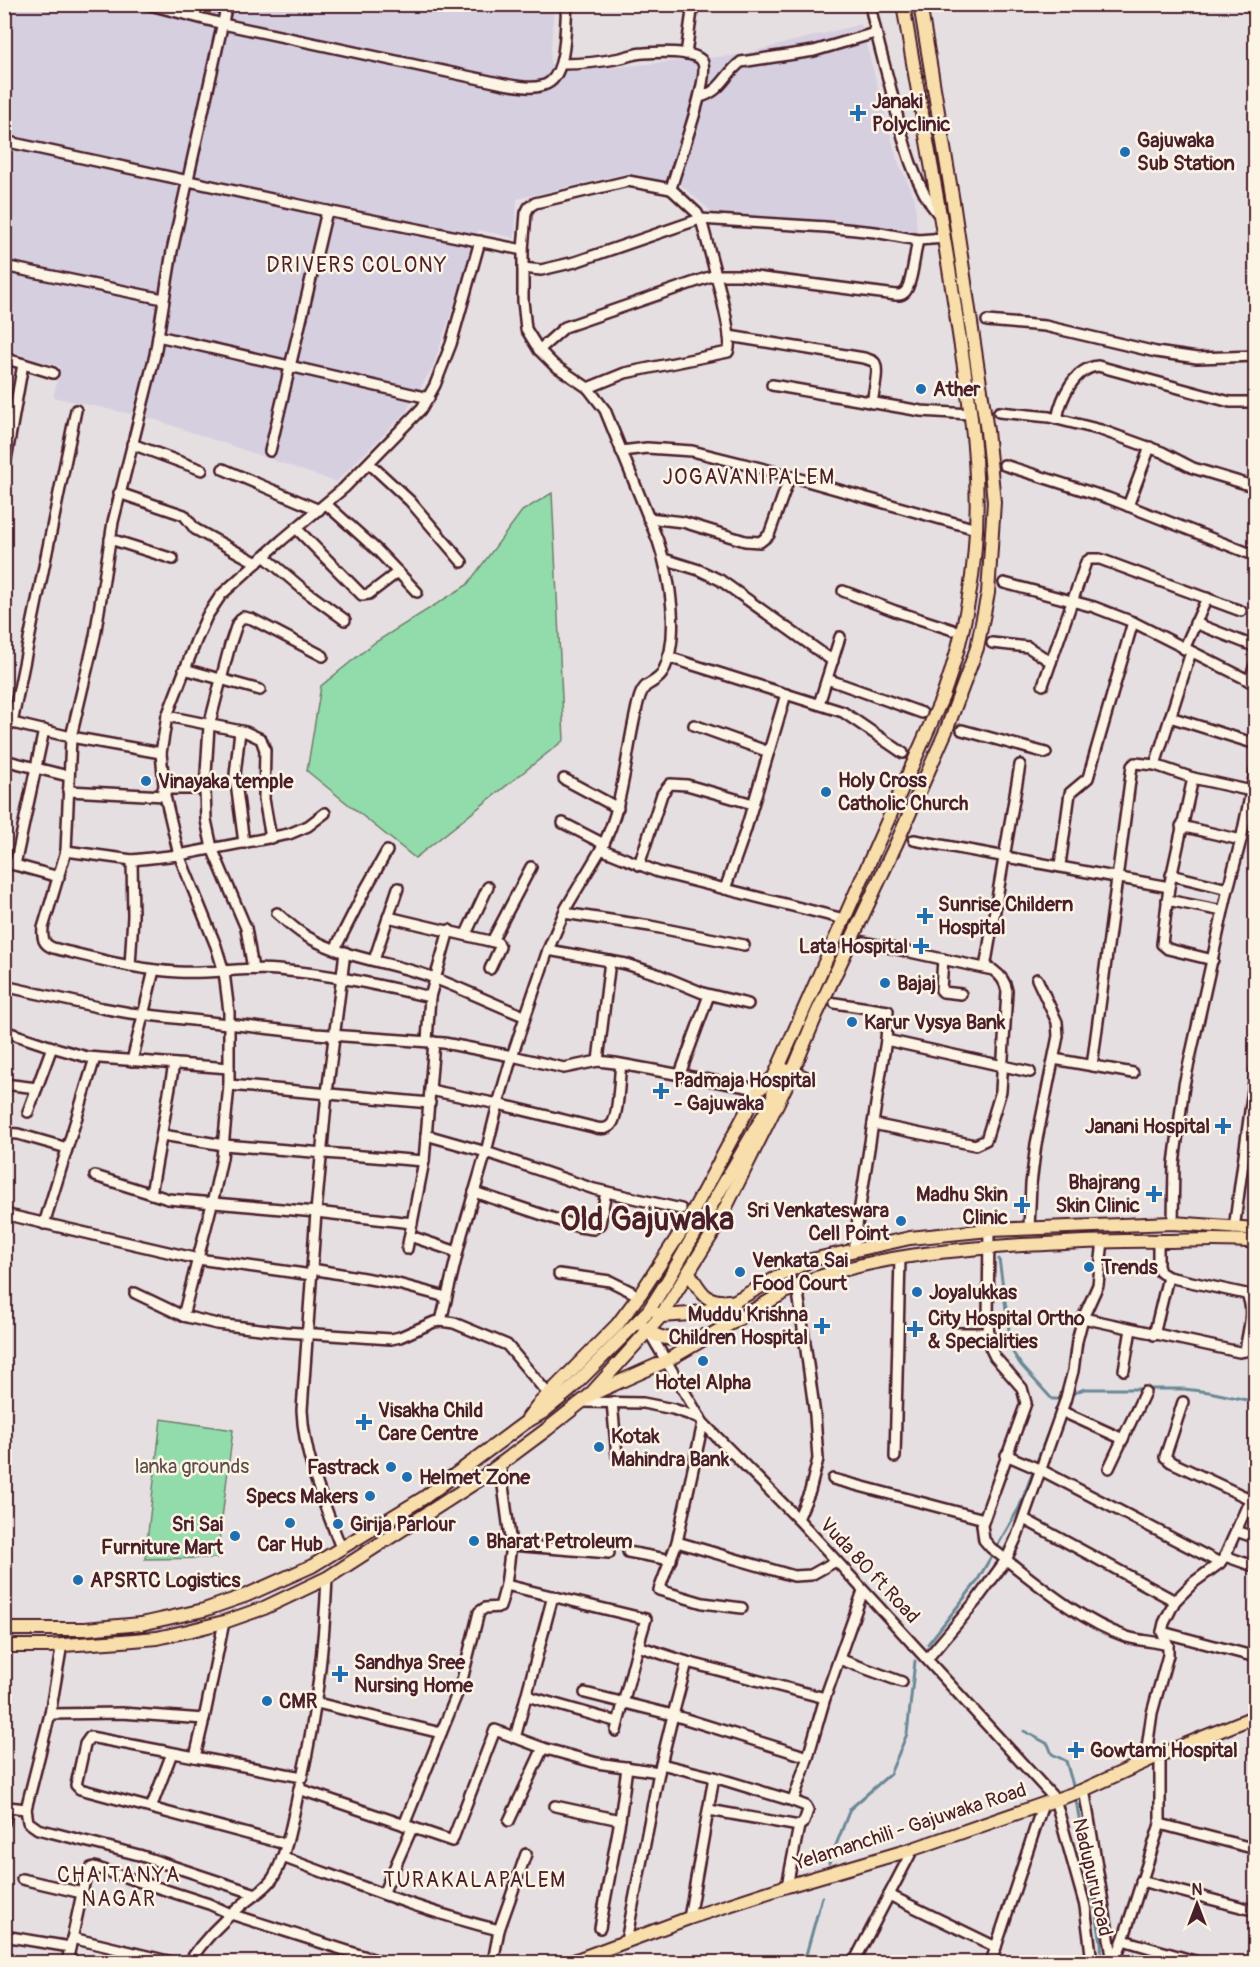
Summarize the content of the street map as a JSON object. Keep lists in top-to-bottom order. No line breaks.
{"streets":{"main road":["Yelamanchili - Gajuwaka Road"],"street":["Vuda 80 ft Road","Nadupuru road"]},"crossings":[["Vuda 80 ft Road","Yelamanchili - Gajuwaka Road"],["Vuda 80 ft Road","Nadupuru road"],["Yelamanchili - Gajuwaka Road","Nadupuru road"]],"districts":["DRIVERS COLONY","JOGAVANIPALEM","Old Gajuwaka","CHAITANYA NAGAR","TURAKALAPALEM"],"parks":["lanka grounds"],"places":{"health":["Janaki Polyclinic","Sunrise Childern Hospital","Lata Hospital","Padmaja Hospital - Gajuwaka","Janani Hospital","Bhajrang Skin Clinic","Madhu Skin Clinic","Muddu Krishna Children Hospital","City Hospital Ortho & Specialities","Visakha Child Care Centre","Sandhya Sree Nursing Home","Gowtami Hospital"],"other":["Gajuwaka Sub Station","Ather","Vinayaka temple","Holy Cross Catholic Church","Bajaj","Karur Vysya Bank","Sri Venkateswara Cell Point","Trends","Venkata Sai Food Court","Joyalukkas","Hotel Alpha","Kotak Mahindra Bank","Fastrack","Helmet Zone","Specs Makers","Car Hub","Girija Parlour","Sri Sai Furniture Mart","Bharat Petroleum","APSRTC Logistics","CMR"]},"north":"top"}
